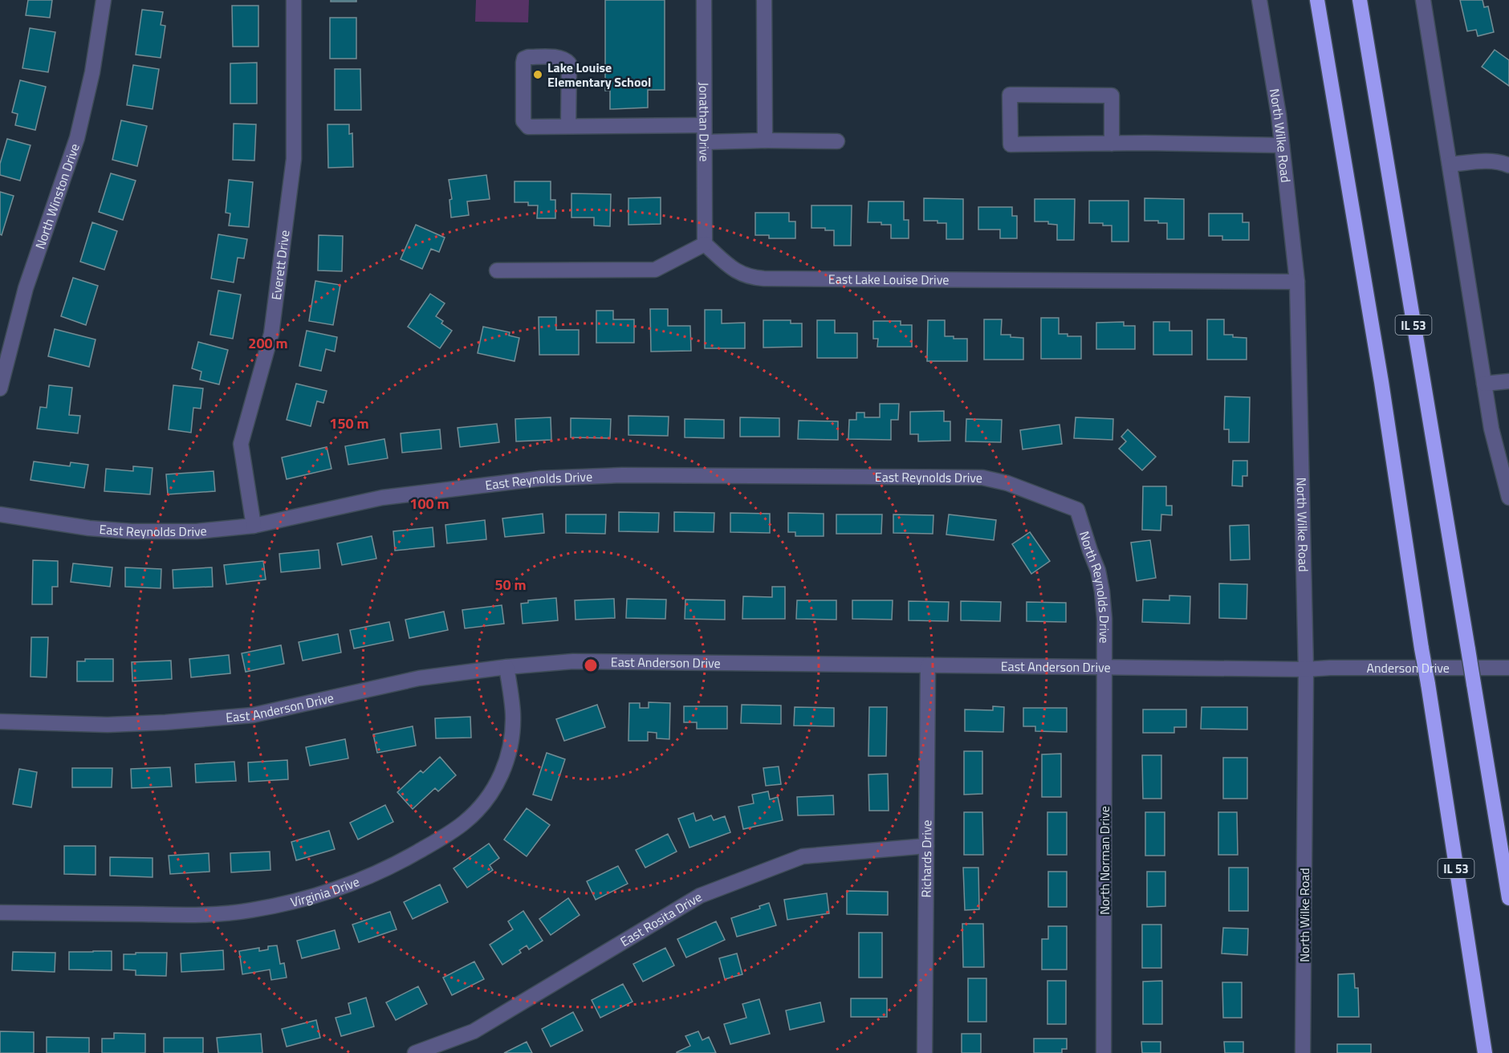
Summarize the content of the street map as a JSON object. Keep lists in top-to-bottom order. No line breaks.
{"streets":{"highway":["IL 53"],"street":["Jonathan Drive","North Wilke Road","North Winston Drive","Everett Drive","East Lake Louise Drive","East Reynolds Drive","North Reynolds Drive","East Anderson Drive","Anderson Drive","Richards Drive","North Norman Drive","Virginia Drive","East Rosita Drive"]},"crossings":[["Jonathan Drive","East Lake Louise Drive"],["North Wilke Road","East Lake Louise Drive"],["North Wilke Road","East Anderson Drive"],["North Wilke Road","Anderson Drive"],["Everett Drive","East Reynolds Drive"],["East Reynolds Drive","North Reynolds Drive"],["North Reynolds Drive","East Anderson Drive"],["North Reynolds Drive","North Norman Drive"],["East Anderson Drive","Anderson Drive"],["East Anderson Drive","Richards Drive"],["East Anderson Drive","North Norman Drive"],["East Anderson Drive","Virginia Drive"],["Richards Drive","East Rosita Drive"]],"places":["Lake Louise Elementary School"],"rings":["200 m","150 m","100 m","50 m"]}
